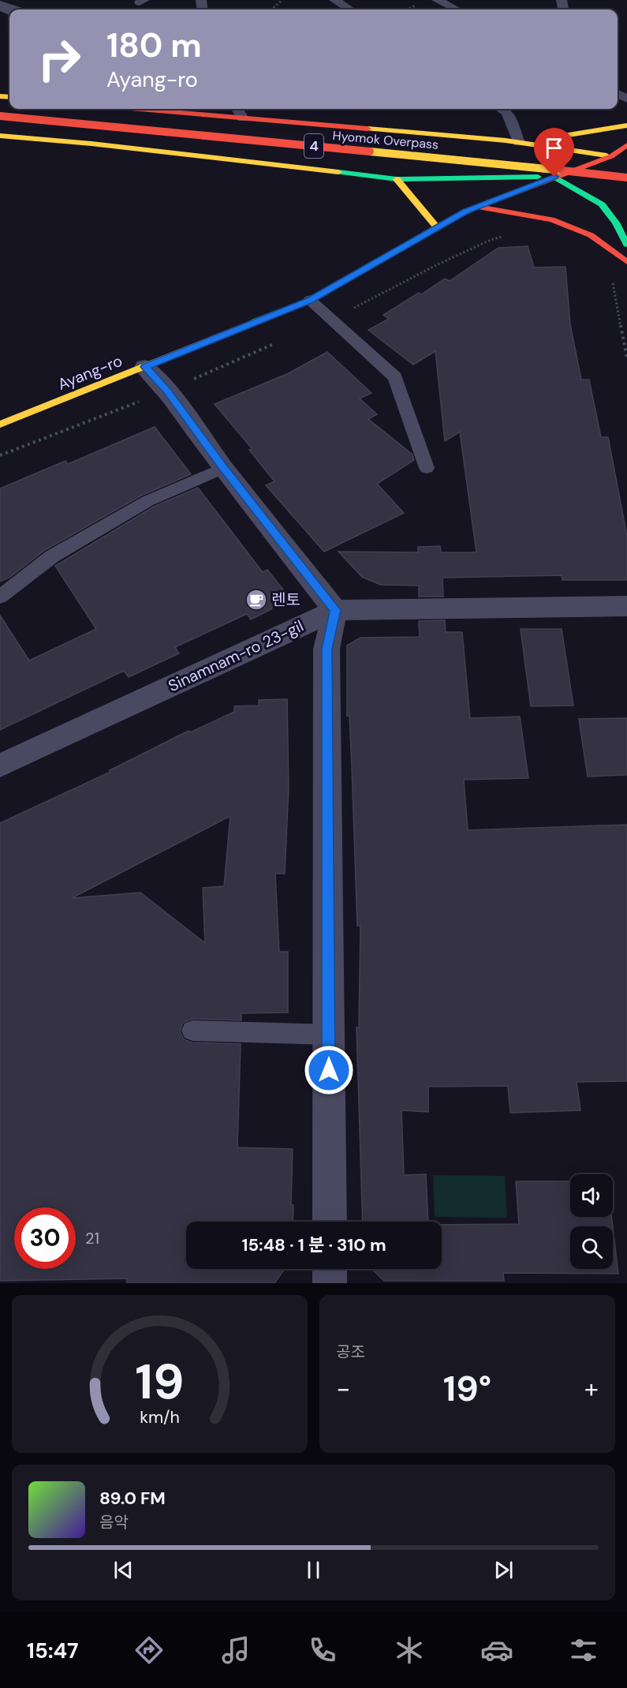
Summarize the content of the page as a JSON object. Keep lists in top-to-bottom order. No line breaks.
{"streets":{"main road":["Hyomok Overpass","4","Ayang-ro"],"street":["Sinamnam-ro 23-gil"]},"places":{"cafe":["렌토"]},"house_numbers":["21"],"page":{"turn":["180 m","Ayang-ro"],"limit":"30","trip":"15:48 · 1 분 · 310 m","tile":"공조","heat":["−","19°","+"],"song":["89.0 FM","음악"],"tabs":"15:47","gauge":["19","km/h"]}}
